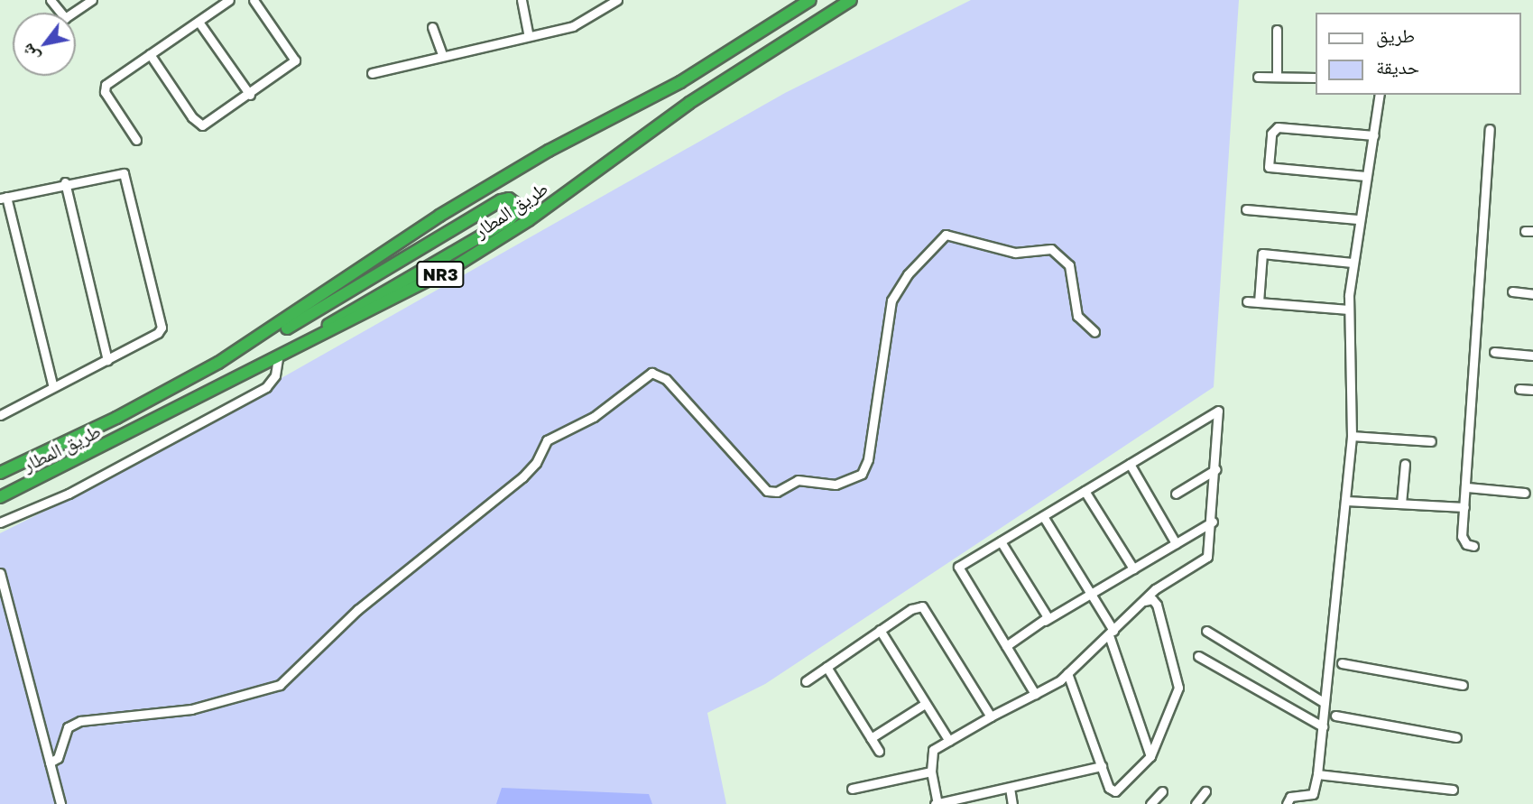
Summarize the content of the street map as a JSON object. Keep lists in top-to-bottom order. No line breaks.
{"streets":{"highway":["طريق المطار","NR3"]},"legend":["طريق","حديقة"],"north":"bottom left"}
